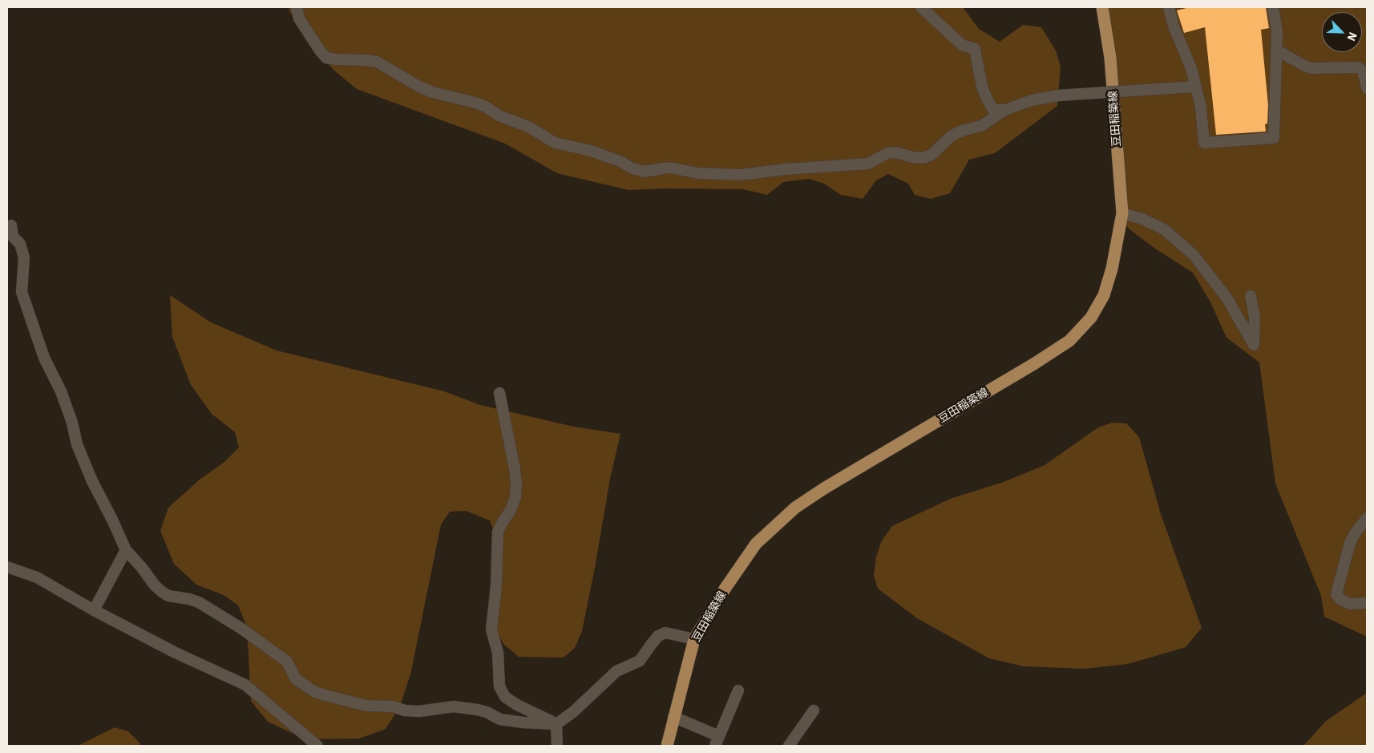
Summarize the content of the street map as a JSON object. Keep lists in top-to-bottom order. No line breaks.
{"streets":{"main road":["豆田稲築線"]},"north":"bottom right"}
